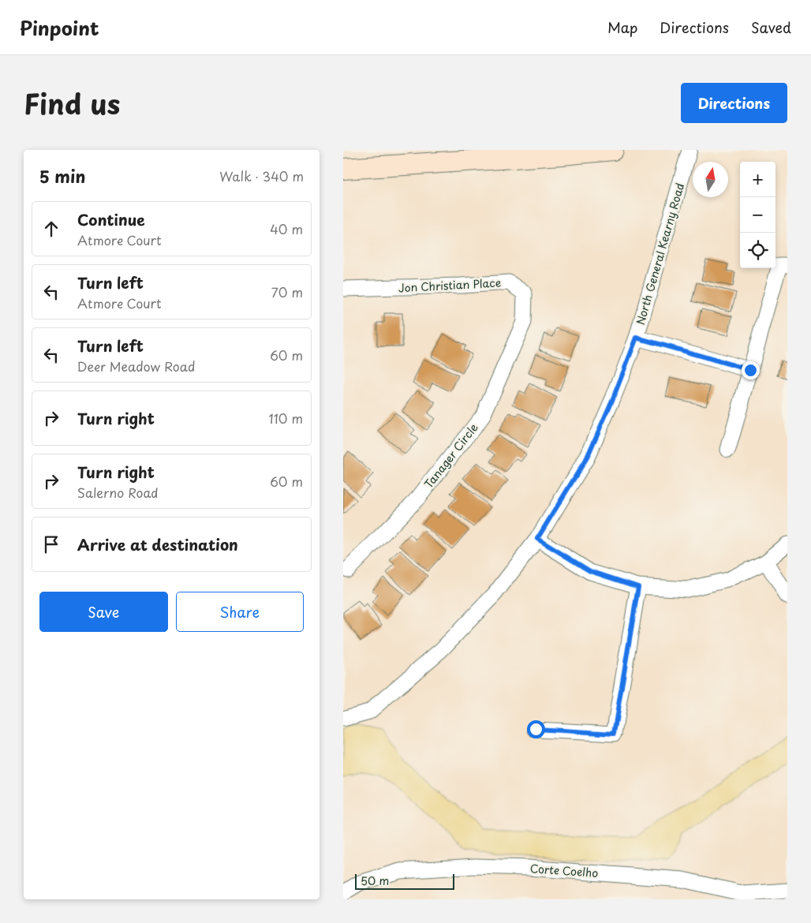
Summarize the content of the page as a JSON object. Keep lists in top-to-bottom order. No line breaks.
{"streets":{"street":["North General Kearny Road","Jon Christian Place","Tanager Circle","Corte Coelho"]},"crossings":[["Jon Christian Place","Tanager Circle"]],"scale_bar":"50 m","north":"top","page":{"header":"Pinpoint","nav":["Map","Directions","Saved"],"title":"Find us","buttons":["Directions",["Save","Share"]],"heading":["5 min","Walk · 340 m"],"map_buttons":["+","−"],"list":[["Continue","Atmore Court","40 m"],["Turn left","Atmore Court","70 m"],["Turn left","Deer Meadow Road","60 m"],["Turn right","110 m"],["Turn right","Salerno Road","60 m"],"Arrive at destination"],"scale":"50 m"}}
